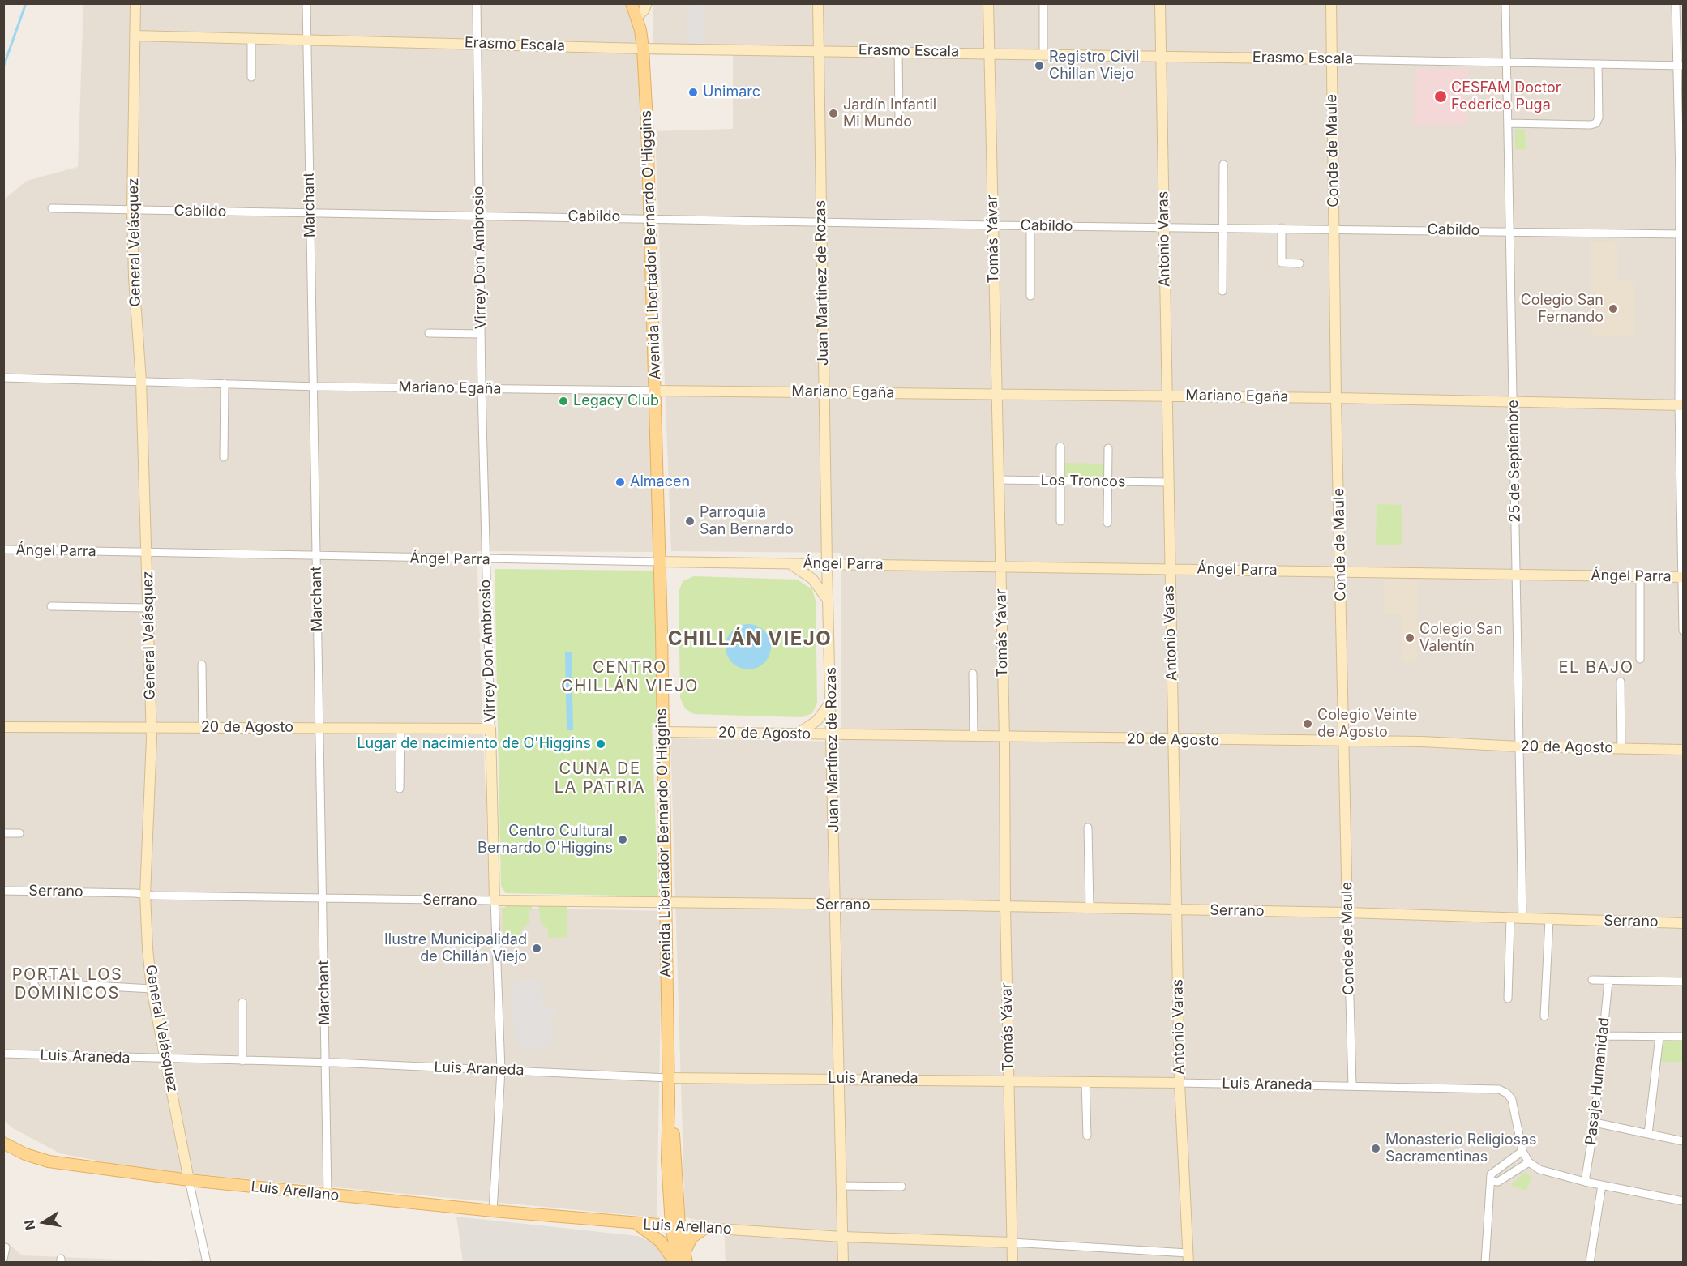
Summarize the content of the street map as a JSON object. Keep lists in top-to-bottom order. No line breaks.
{"streets":{"main road":["Avenida Libertador Bernardo O'Higgins","Luis Arellano"],"street":["Erasmo Escala","Conde de Maule","Marchant","Cabildo","Tomás Yávar","Antonio Varas","General Velásquez","Virrey Don Ambrosio","Juan Martínez de Rozas","Mariano Egaña","25 de Septiembre","Los Troncos","Ángel Parra","20 de Agosto","Serrano","Luis Araneda","Pasaje Humanidad"]},"crossings":[["Erasmo Escala","Conde de Maule"],["Erasmo Escala","Marchant"],["Erasmo Escala","Tomás Yávar"],["Erasmo Escala","Antonio Varas"],["Erasmo Escala","General Velásquez"],["Erasmo Escala","Avenida Libertador Bernardo O'Higgins"],["Erasmo Escala","Virrey Don Ambrosio"],["Erasmo Escala","Juan Martínez de Rozas"],["Erasmo Escala","25 de Septiembre"],["Conde de Maule","Cabildo"],["Conde de Maule","Mariano Egaña"],["Conde de Maule","Ángel Parra"],["Conde de Maule","20 de Agosto"],["Conde de Maule","Serrano"],["Conde de Maule","Luis Araneda"],["Marchant","Cabildo"],["Marchant","Mariano Egaña"],["Marchant","Ángel Parra"],["Marchant","20 de Agosto"],["Marchant","Serrano"],["Marchant","Luis Araneda"],["Marchant","Luis Arellano"],["Cabildo","Tomás Yávar"],["Cabildo","Antonio Varas"],["Cabildo","General Velásquez"],["Cabildo","Avenida Libertador Bernardo O'Higgins"],["Cabildo","Virrey Don Ambrosio"],["Cabildo","Juan Martínez de Rozas"],["Cabildo","25 de Septiembre"],["Tomás Yávar","Mariano Egaña"],["Tomás Yávar","Los Troncos"],["Tomás Yávar","Ángel Parra"],["Tomás Yávar","20 de Agosto"],["Tomás Yávar","Serrano"],["Tomás Yávar","Luis Araneda"],["Tomás Yávar","Luis Arellano"],["Antonio Varas","Mariano Egaña"],["Antonio Varas","Los Troncos"],["Antonio Varas","Ángel Parra"],["Antonio Varas","20 de Agosto"],["Antonio Varas","Serrano"],["Antonio Varas","Luis Araneda"],["Antonio Varas","Luis Arellano"],["General Velásquez","Mariano Egaña"],["General Velásquez","Ángel Parra"],["General Velásquez","20 de Agosto"],["General Velásquez","Serrano"],["General Velásquez","Luis Araneda"],["General Velásquez","Luis Arellano"],["Avenida Libertador Bernardo O'Higgins","Mariano Egaña"],["Avenida Libertador Bernardo O'Higgins","Ángel Parra"],["Avenida Libertador Bernardo O'Higgins","20 de Agosto"],["Avenida Libertador Bernardo O'Higgins","Serrano"],["Avenida Libertador Bernardo O'Higgins","Luis Araneda"],["Avenida Libertador Bernardo O'Higgins","Luis Arellano"],["Virrey Don Ambrosio","Mariano Egaña"],["Virrey Don Ambrosio","Ángel Parra"],["Virrey Don Ambrosio","20 de Agosto"],["Virrey Don Ambrosio","Serrano"],["Virrey Don Ambrosio","Luis Araneda"],["Virrey Don Ambrosio","Luis Arellano"],["Juan Martínez de Rozas","Mariano Egaña"],["Juan Martínez de Rozas","Ángel Parra"],["Juan Martínez de Rozas","20 de Agosto"],["Juan Martínez de Rozas","Serrano"],["Juan Martínez de Rozas","Luis Araneda"],["Juan Martínez de Rozas","Luis Arellano"],["Mariano Egaña","25 de Septiembre"],["25 de Septiembre","Ángel Parra"],["25 de Septiembre","20 de Agosto"],["25 de Septiembre","Serrano"]],"districts":["CHILLÁN VIEJO","CENTRO CHILLÁN VIEJO","EL BAJO","CUNA DE LA PATRIA","PORTAL LOS DOMINICOS"],"places":["Registro Civil Chillan Viejo","Unimarc","CESFAM Doctor Federico Puga","Jardín Infantil Mi Mundo","Colegio San Fernando","Legacy Club","Almacen","Parroquia San Bernardo","Colegio San Valentín","Colegio Veinte de Agosto","Lugar de nacimiento de O'Higgins","Centro Cultural Bernardo O'Higgins","Ilustre Municipalidad de Chillán Viejo","Monasterio Religiosas Sacramentinas"],"north":"left"}
